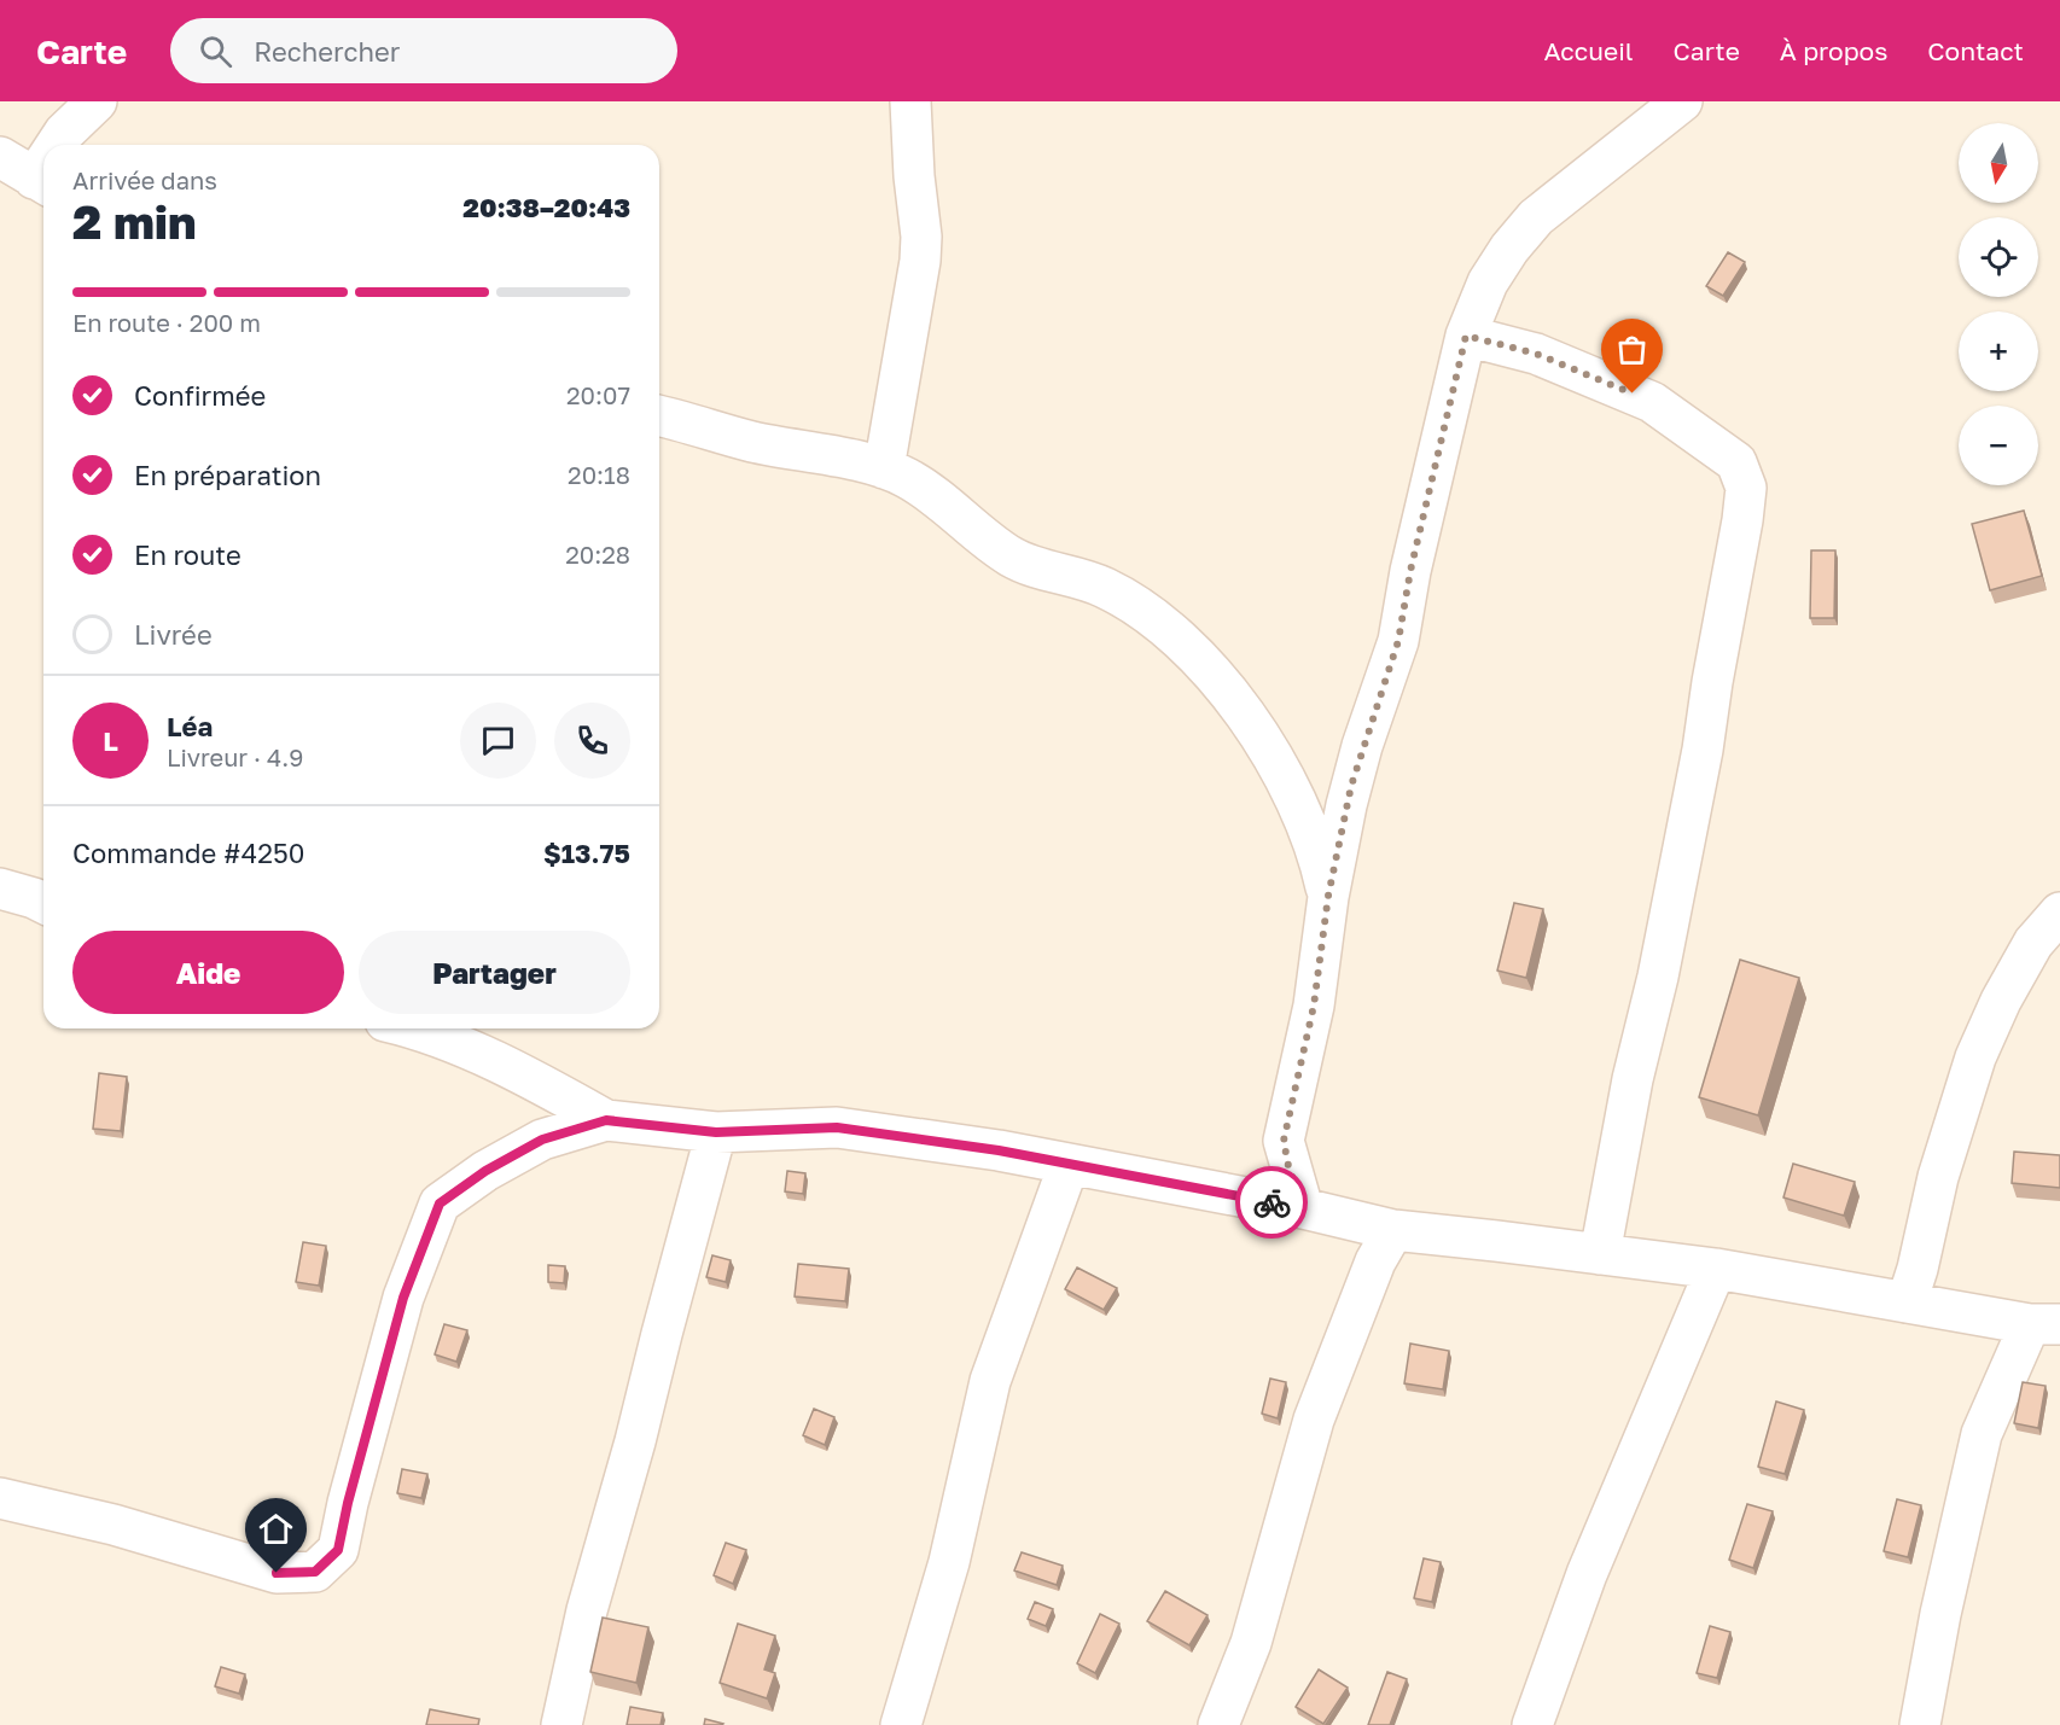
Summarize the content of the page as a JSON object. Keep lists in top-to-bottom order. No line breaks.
{"north":"bottom","page":{"header":"Carte","search":"Rechercher","nav":["Accueil","Carte","À propos","Contact"],"map_buttons":["+","−"],"heading":["2 min","Arrivée dans","20:38–20:43"],"panel":["Léa","Livreur · 4.9","Commande #4250","$13.75"],"bar":"En route · 200 m","list":[["Confirmée","20:07"],["En préparation","20:18"],["En route","20:28"],"Livrée"],"round":"L","buttons":["Aide","Partager"]}}
